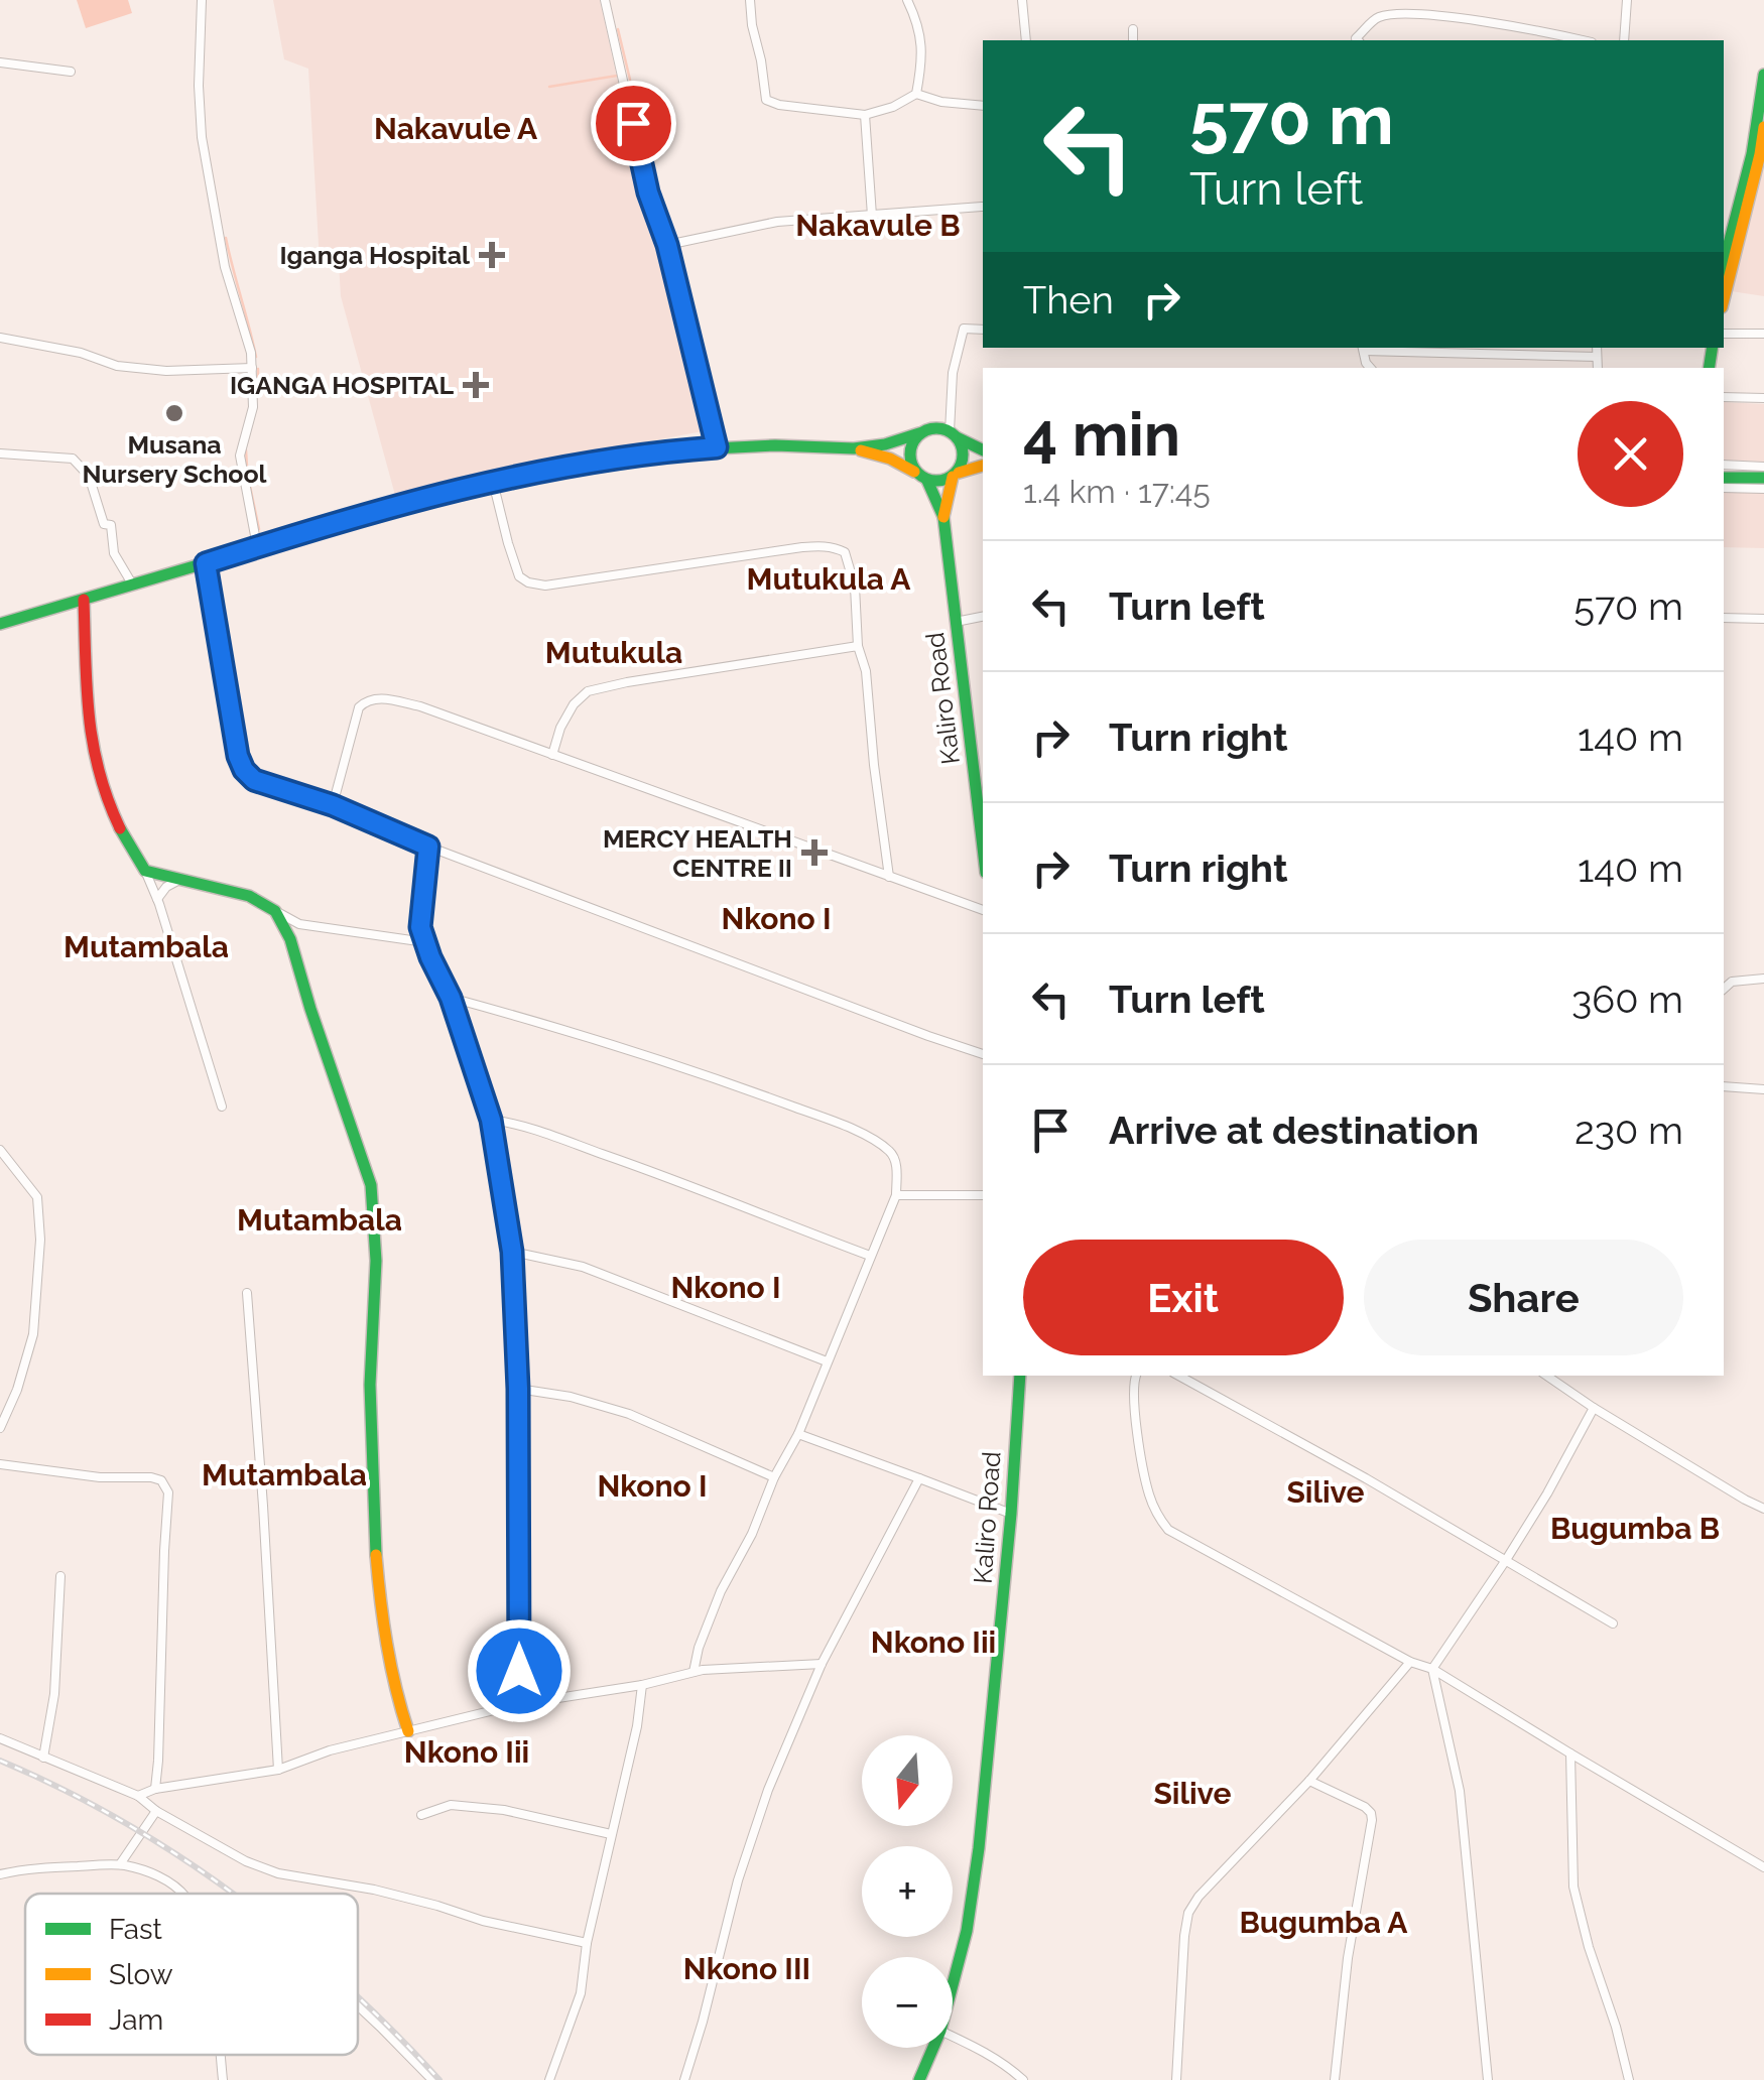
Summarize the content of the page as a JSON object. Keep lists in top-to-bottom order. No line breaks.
{"streets":{"main road":["Kaliro Road"]},"districts":["Nakavule A","Nakavule B","Mutukula A","Mutukula","Nkono I","Mutambala","Mutambala","Nkono I","Mutambala","Nkono I","Silive","Bugumba B","Nkono Iii","Nkono Iii","Silive","Bugumba A","Nkono III"],"places":{"health":["Iganga Hospital","IGANGA HOSPITAL","MERCY HEALTH CENTRE II"],"other":["Musana Nursery School"]},"legend":["Fast","Slow","Jam"],"north":"bottom","page":{"turn":["570 m","Turn left"],"then":"Then","heading":["4 min","1.4 km · 17:45"],"list":[{"name":"Turn left","value":"570 m"},{"name":"Turn right","value":"140 m"},{"name":"Turn right","value":"140 m"},{"name":"Turn left","value":"360 m"},{"name":"Arrive at destination","value":"230 m"}],"buttons":["Exit","Share"],"map_buttons":["+","−"]}}
